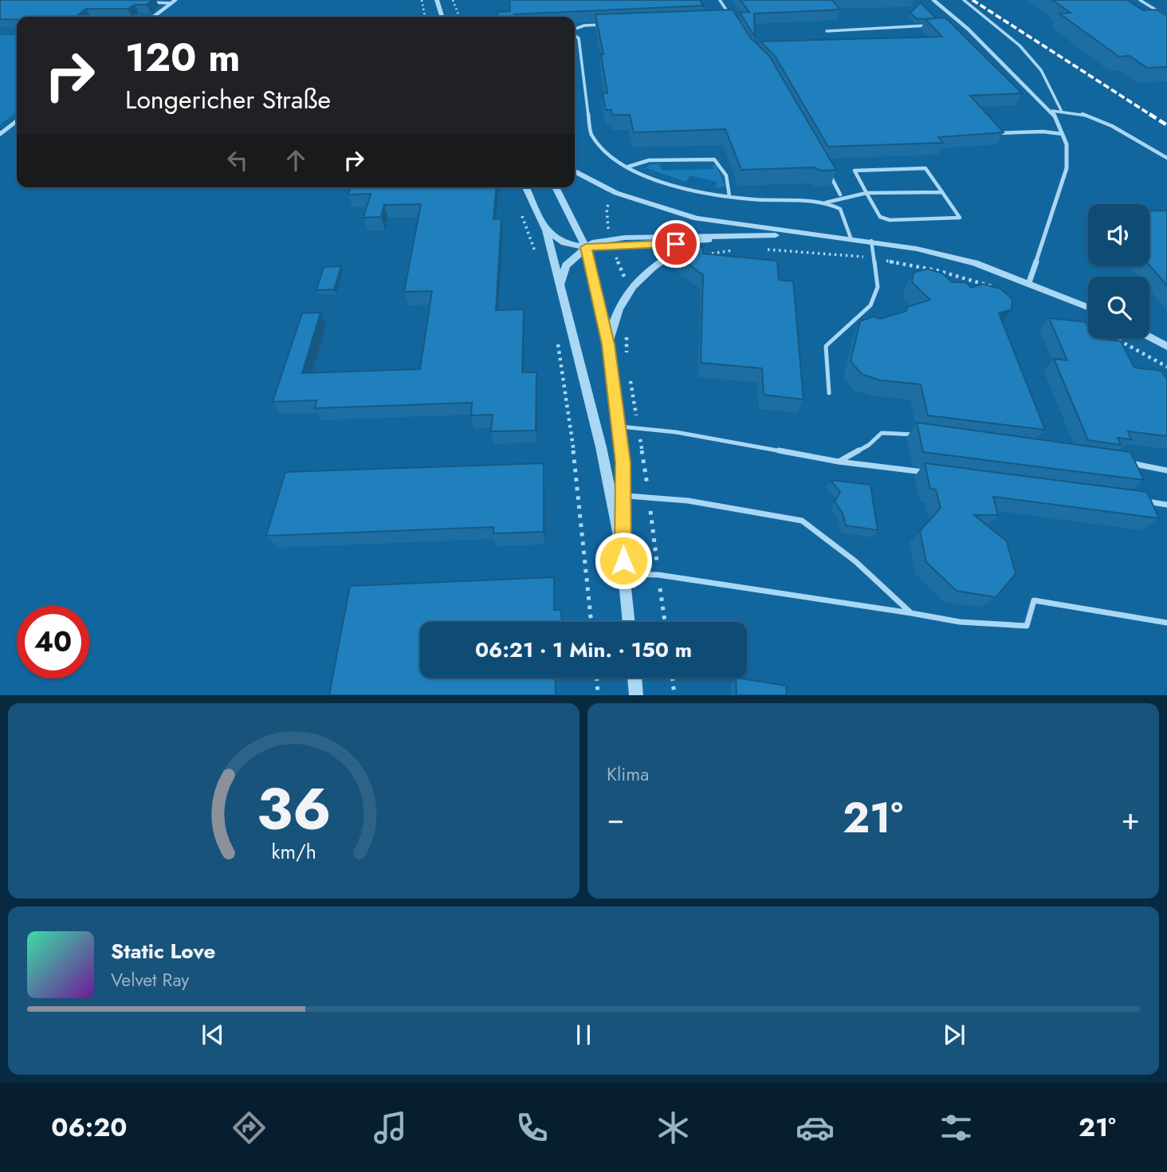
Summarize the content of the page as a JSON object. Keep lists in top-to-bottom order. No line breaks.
{"page":{"turn":["120 m","Longericher Straße"],"limit":"40","trip":"06:21 · 1 Min. · 150 m","tile":"Klima","heat":["−","21°","+"],"song":["Static Love","Velvet Ray"],"tabs":["06:20","21°"],"gauge":["36","km/h"]}}
